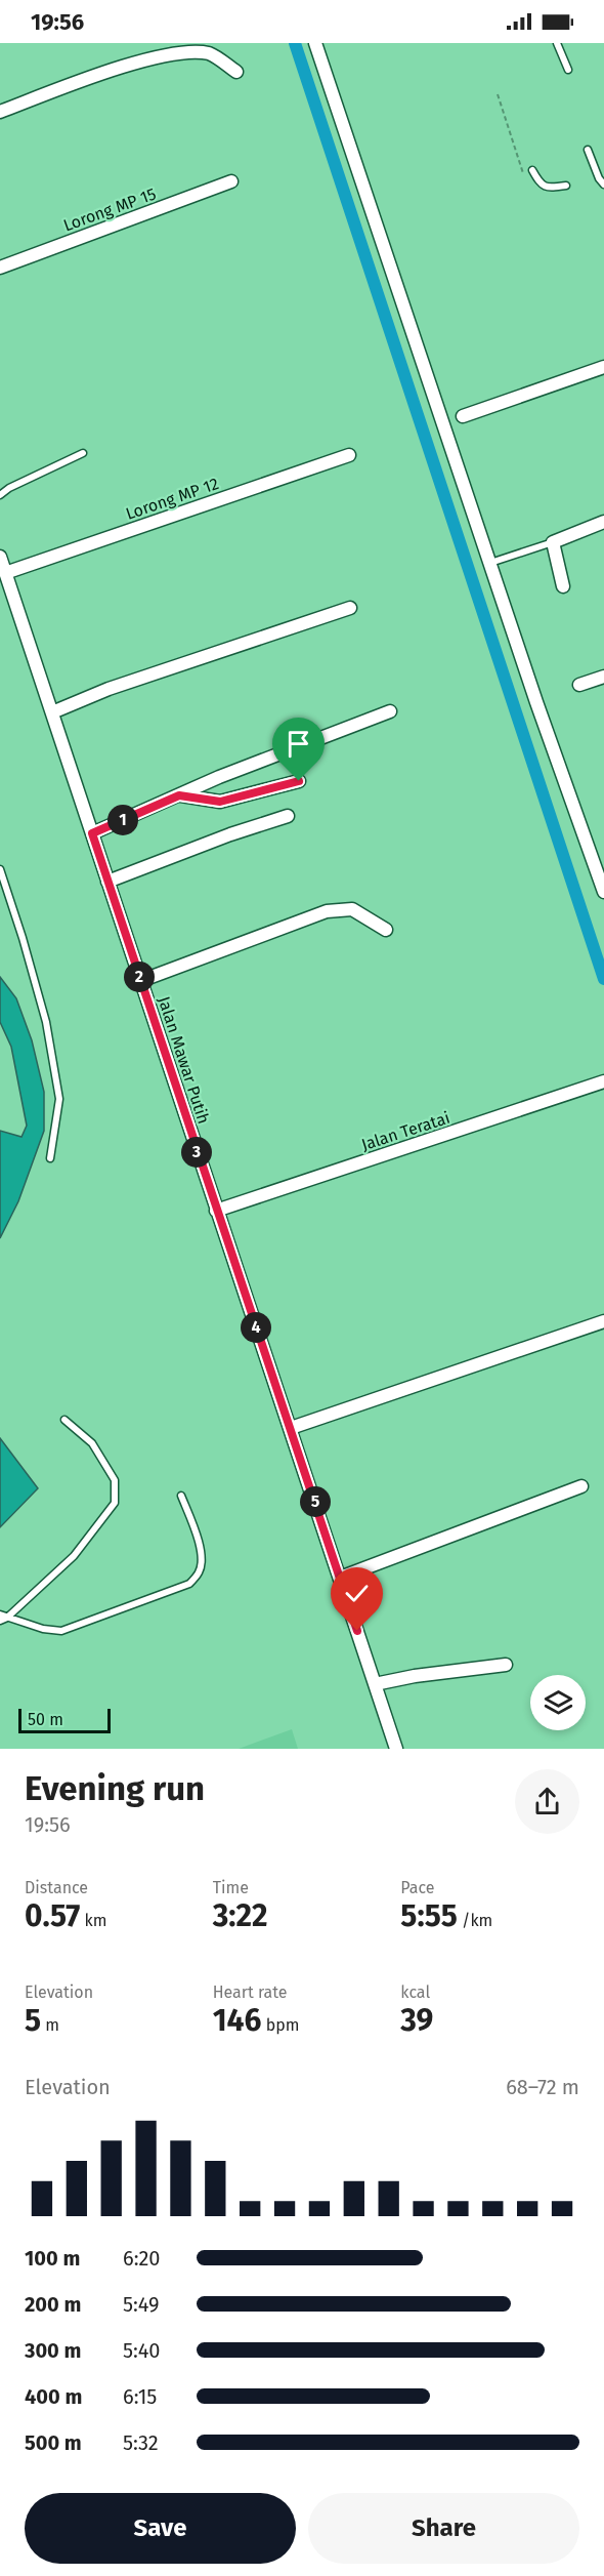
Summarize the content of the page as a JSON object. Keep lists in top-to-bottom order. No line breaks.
{"streets":{"street":["Lorong MP 15","Lorong MP 12","Jalan Mawar Putih","Jalan Teratai"]},"crossings":[["Lorong MP 12","Jalan Mawar Putih"],["Jalan Mawar Putih","Jalan Teratai"]],"scale_bar":"50 m","page":{"status":"19:56","pins":["1","2","3","4","5"],"scale":"50 m","heading":["Evening run","19:56"],"stats":[["Distance","0.57 km"],["Time","3:22"],["Pace","5:55 /km"],["Elevation","5 m"],["Heart rate","146 bpm"],["kcal","39"]],"chart":["Elevation","68–72 m"],"list":[{"name":"100 m","note":"6:20"},{"name":"200 m","note":"5:49"},{"name":"300 m","note":"5:40"},{"name":"400 m","note":"6:15"},{"name":"500 m","note":"5:32"}],"buttons":["Save","Share"]}}
